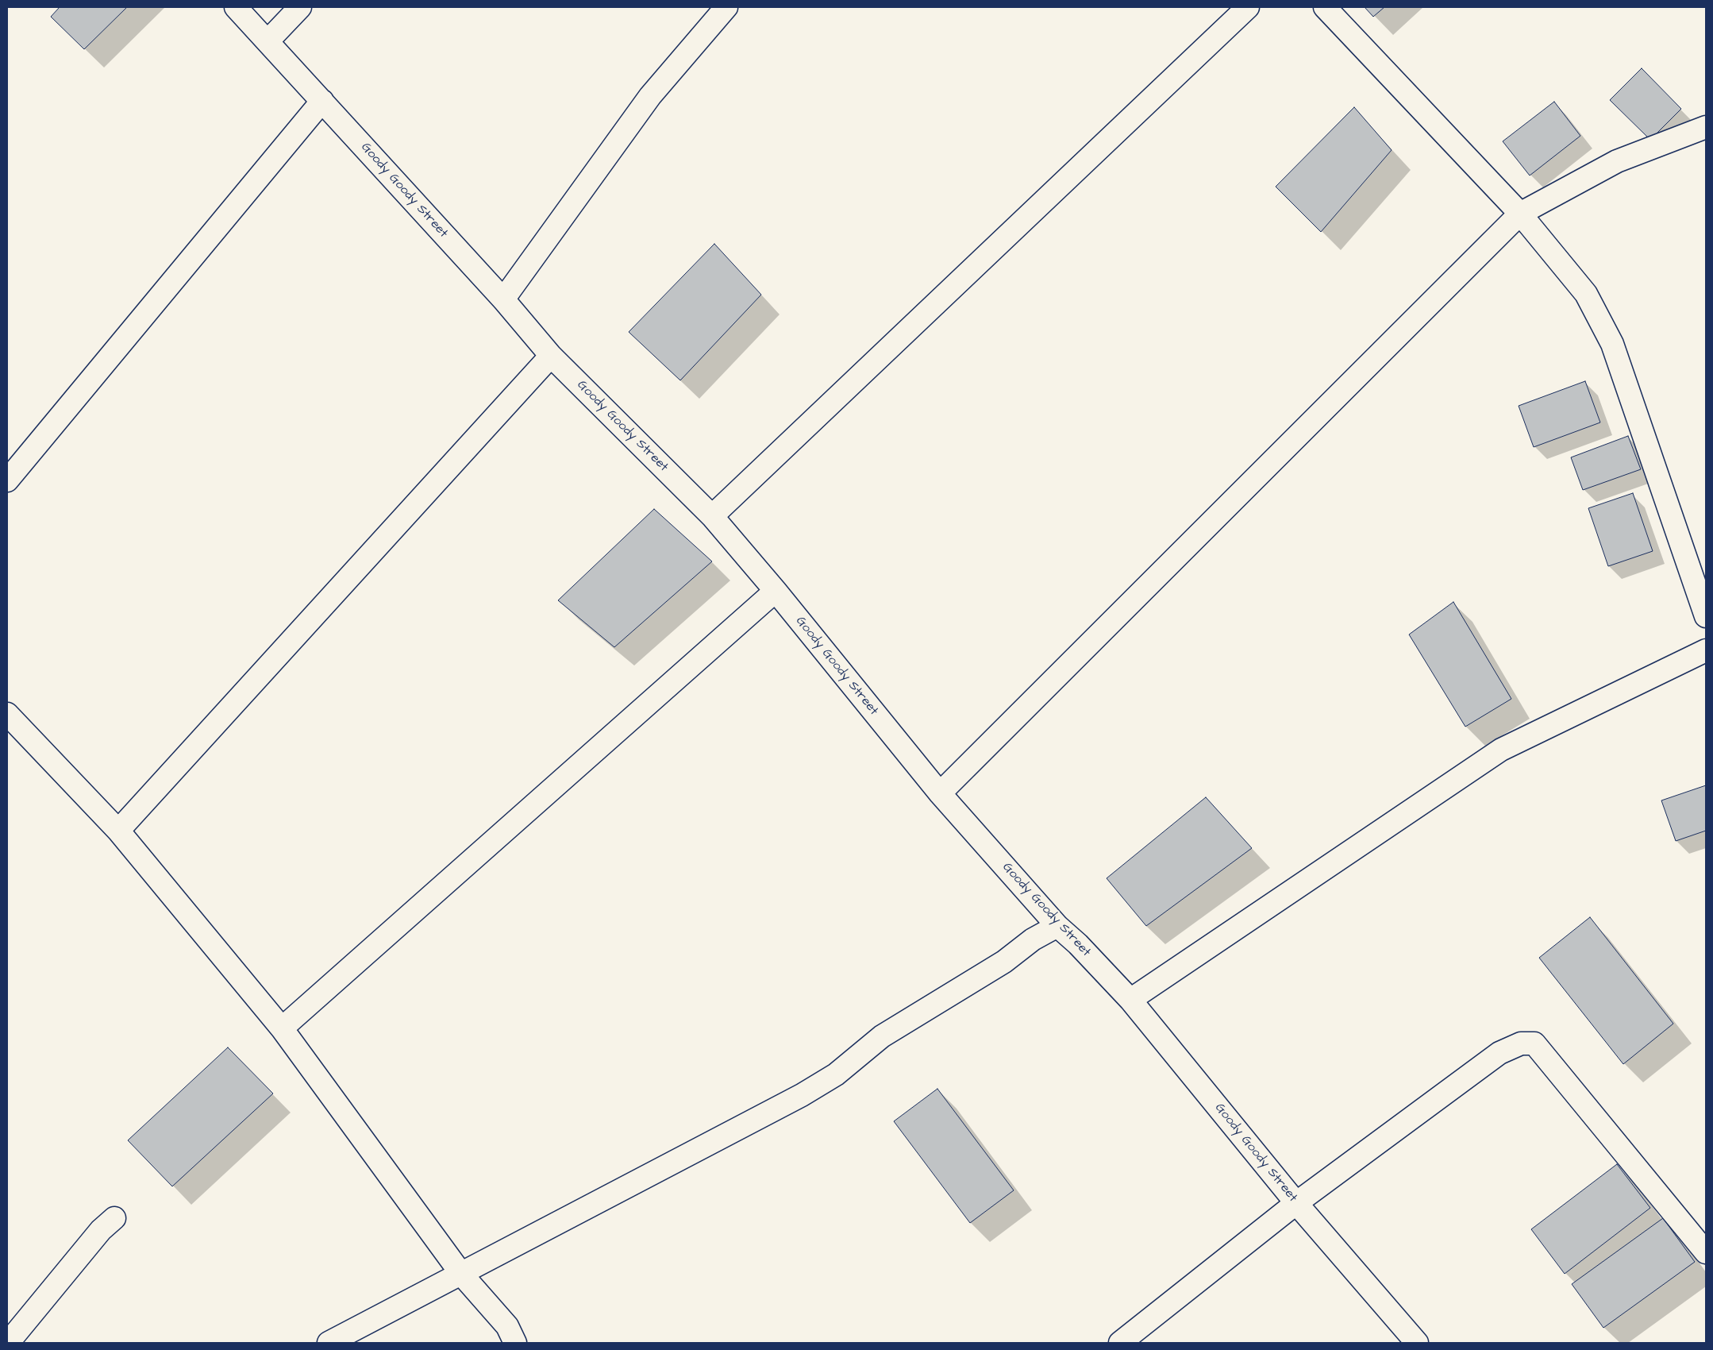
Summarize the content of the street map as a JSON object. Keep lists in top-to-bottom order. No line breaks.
{"streets":{"street":["Goody Goody Street"]}}
